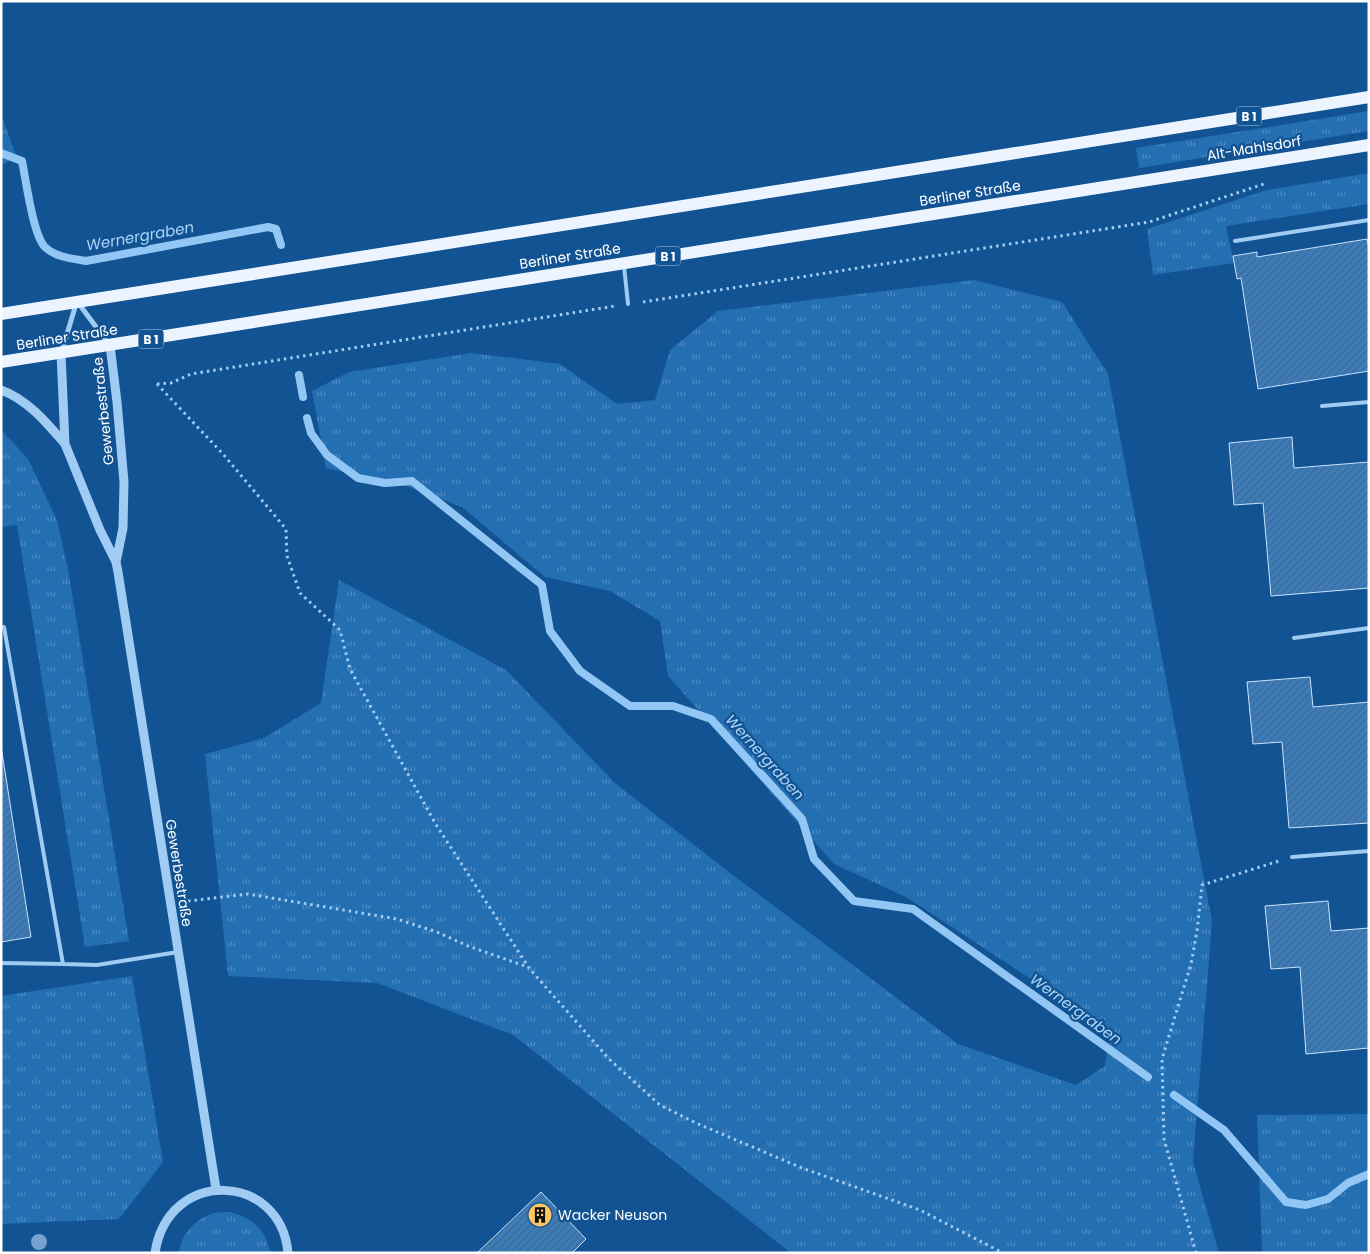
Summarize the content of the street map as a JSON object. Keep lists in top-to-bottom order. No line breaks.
{"streets":{"main road":["B 1","Alt-Mahlsdorf","Berliner Straße"],"street":["Gewerbestraße"]},"crossings":[["B 1","Gewerbestraße"],["Alt-Mahlsdorf","Berliner Straße"],["Berliner Straße","Gewerbestraße"]],"water":["Wernergraben"],"places":{"building":["Wacker Neuson"]}}
